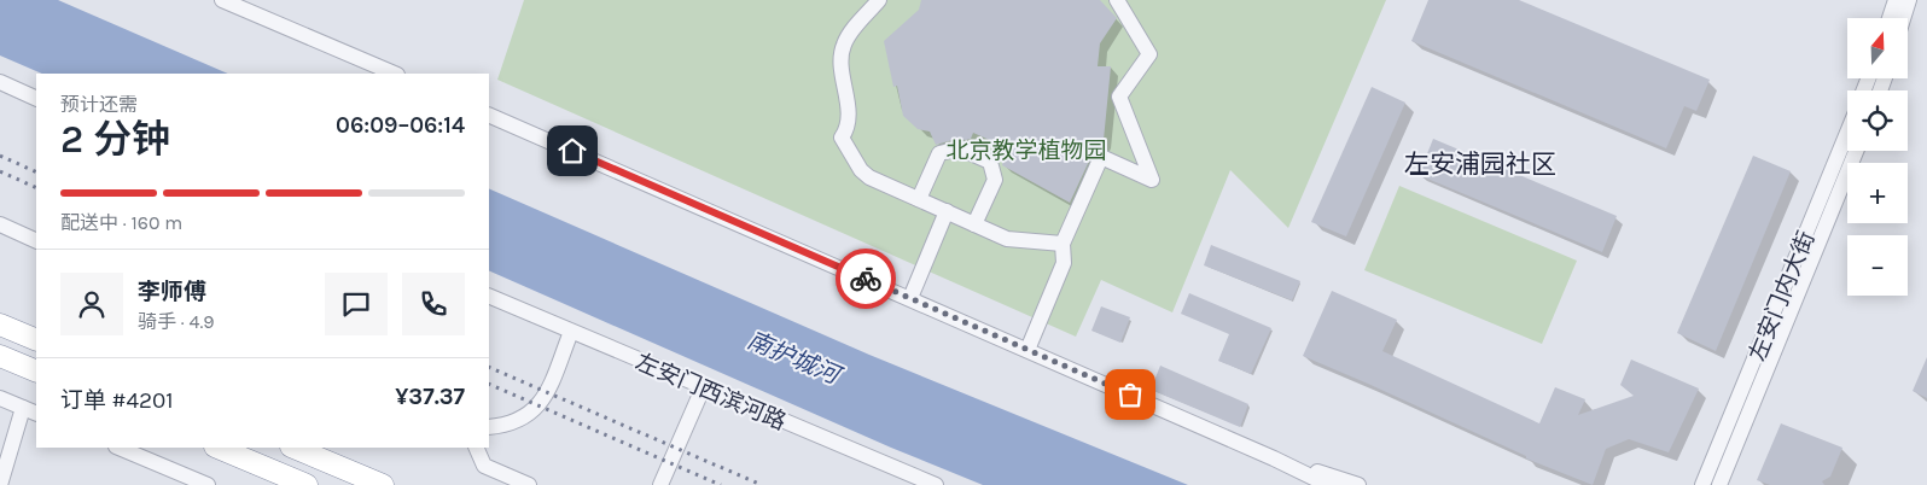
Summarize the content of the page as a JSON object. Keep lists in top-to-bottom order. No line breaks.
{"streets":{"street":["左安门内大街","左安门西滨河路"]},"districts":["左安浦园社区"],"water":["南护城河"],"parks":["北京教学植物园"],"north":"top","page":{"map_buttons":["+","−"],"heading":["2 分钟","预计还需","06:09–06:14"],"panel":["李师傅","骑手 · 4.9","订单 #4201","¥37.37"],"bar":"配送中 · 160 m"}}
